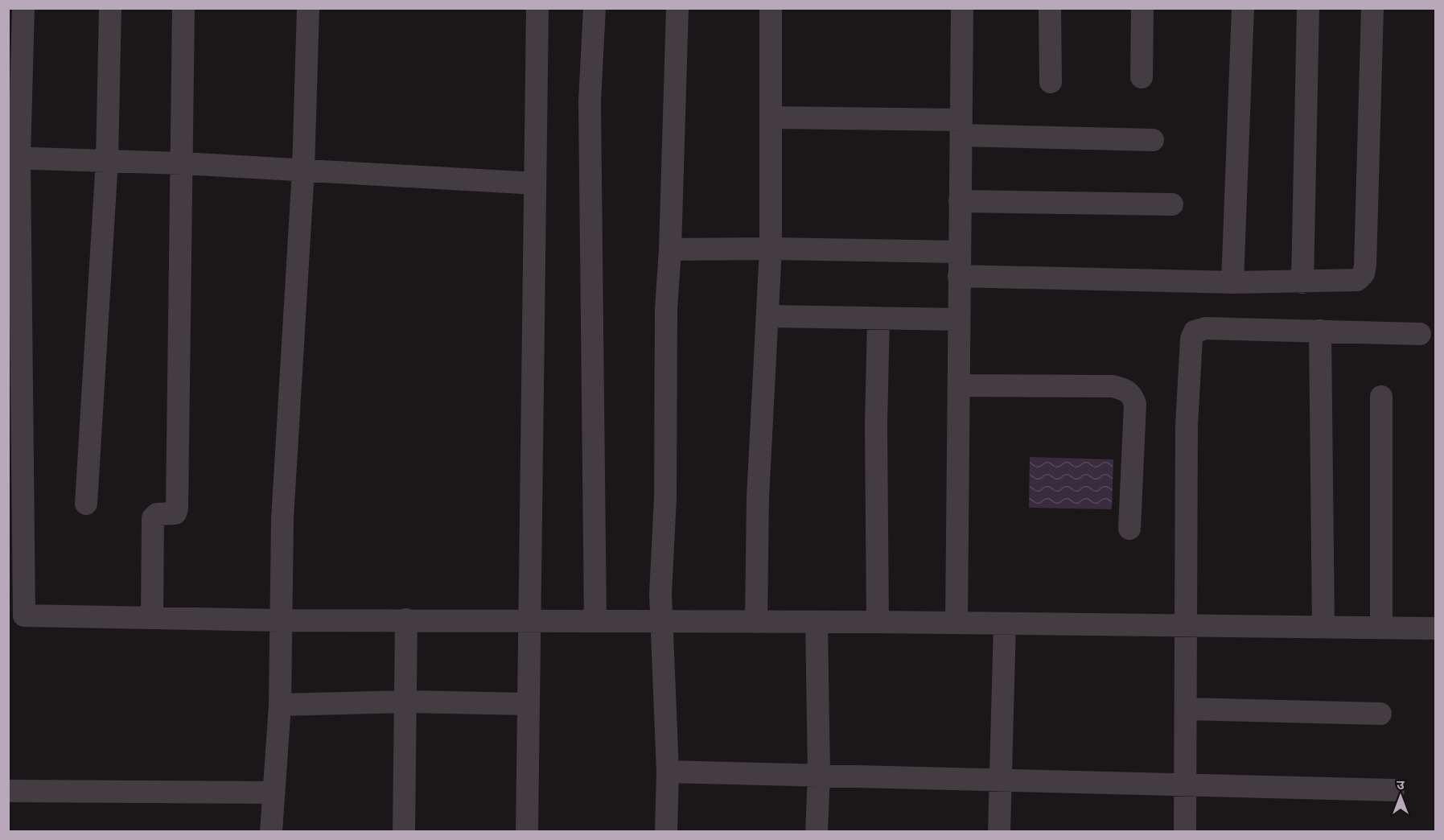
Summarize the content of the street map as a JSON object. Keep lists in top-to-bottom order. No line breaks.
{"north":"top"}
